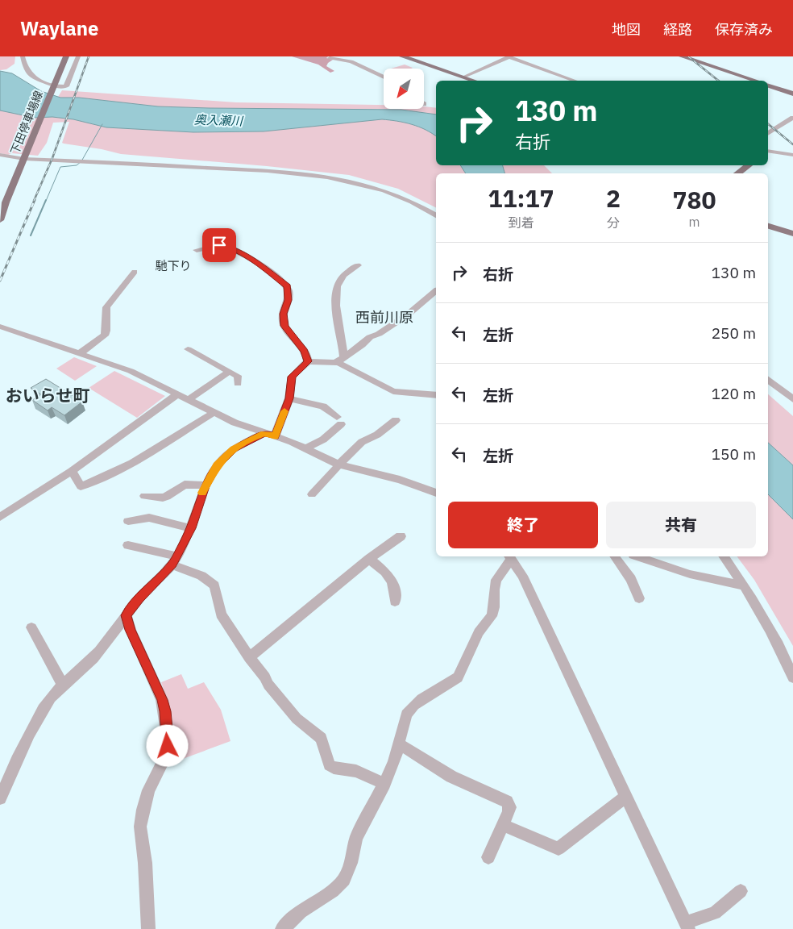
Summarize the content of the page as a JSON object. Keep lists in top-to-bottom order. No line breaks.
{"streets":{"main road":["下田停車場線"]},"districts":["馳下り","西前川原","おいらせ町"],"water":["奥入瀬川"],"north":"bottom left","page":{"header":"Waylane","nav":["地図","経路","保存済み"],"turn":["130 m","右折"],"eta":["11:17","到着","2","分","780","m"],"list":[{"name":"右折","value":"130 m"},{"name":"左折","value":"250 m"},{"name":"左折","value":"120 m"},{"name":"左折","value":"150 m"}],"buttons":["終了","共有"]}}
